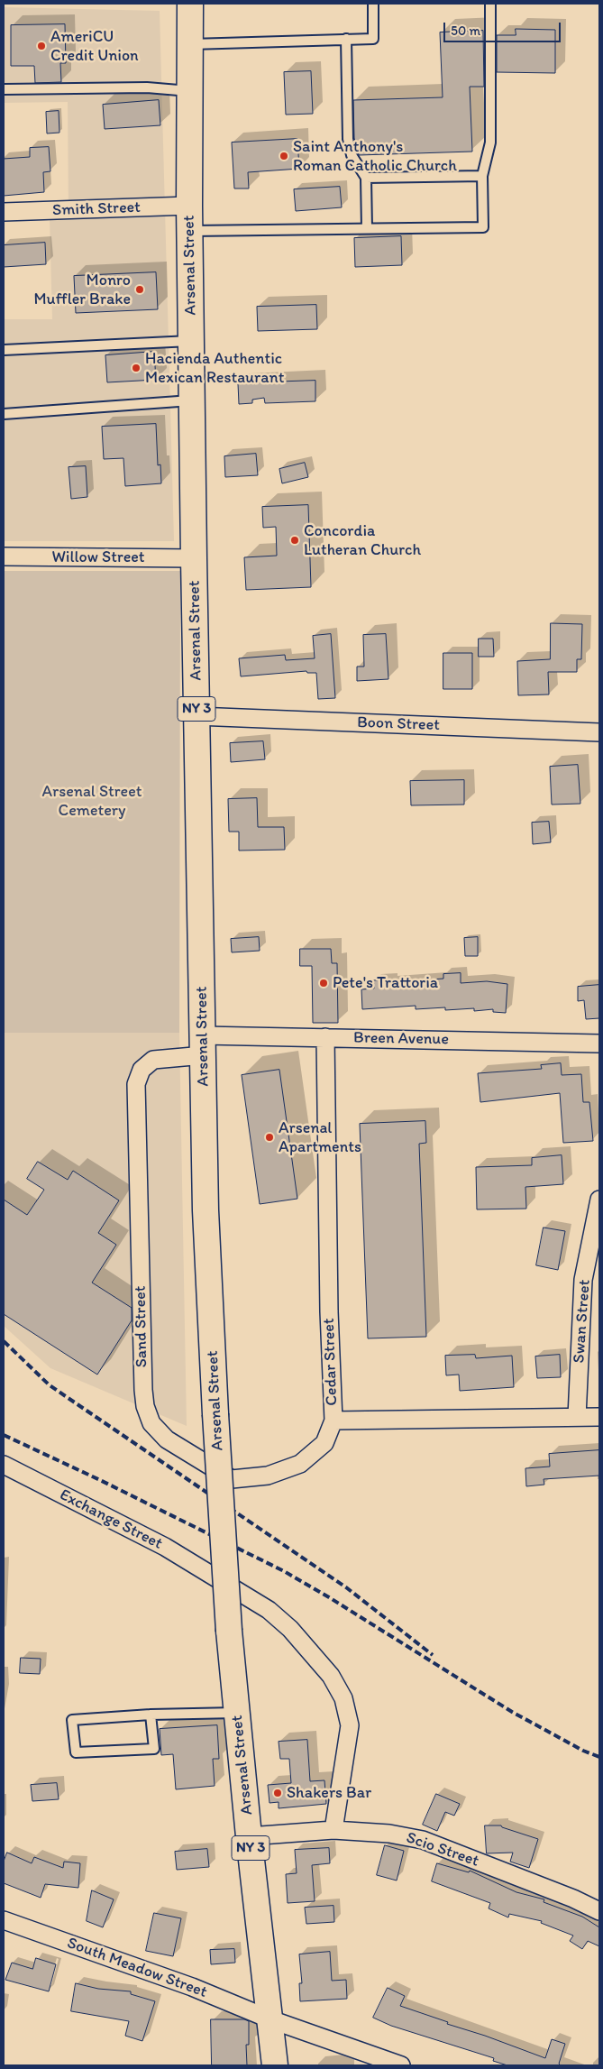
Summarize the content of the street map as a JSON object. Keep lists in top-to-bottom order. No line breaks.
{"streets":{"highway":["Arsenal Street","NY 3"],"street":["Smith Street","Willow Street","Boon Street","Breen Avenue","Swan Street","Sand Street","Cedar Street","Exchange Street","Scio Street","South Meadow Street"]},"crossings":[["Smith Street","Arsenal Street"],["Arsenal Street","Willow Street"],["Arsenal Street","Boon Street"],["Arsenal Street","Breen Avenue"],["Arsenal Street","Sand Street"],["Arsenal Street","Scio Street"],["Arsenal Street","South Meadow Street"],["Breen Avenue","Sand Street"],["Breen Avenue","Cedar Street"],["Swan Street","Cedar Street"],["Sand Street","Cedar Street"],["Exchange Street","Scio Street"]],"parks":["Arsenal Street Cemetery"],"places":["AmeriCU Credit Union","Saint Anthony's Roman Catholic Church","Monro Muffler Brake","Hacienda Authentic Mexican Restaurant","Concordia Lutheran Church","Pete's Trattoria","Arsenal Apartments","Shakers Bar"],"scale_bar":"50 m"}
